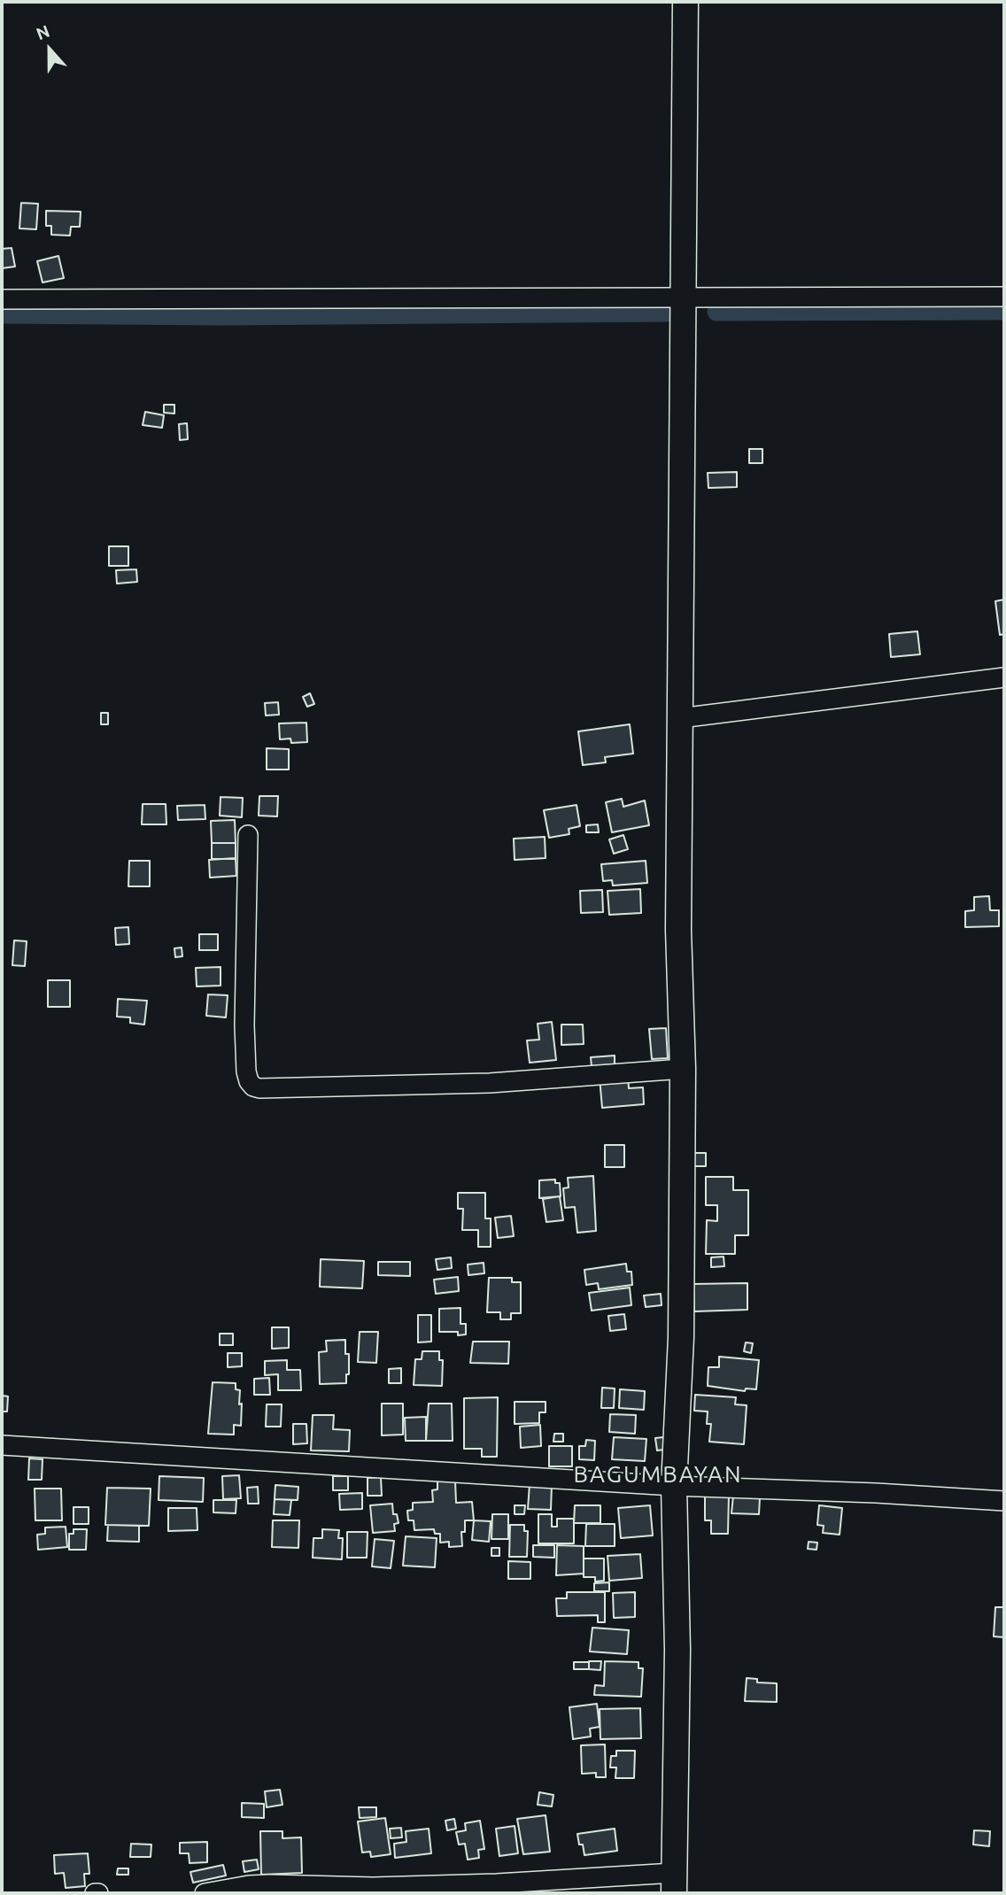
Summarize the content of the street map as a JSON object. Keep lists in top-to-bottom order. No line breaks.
{"districts":["BAGUMBAYAN"],"north":"top"}
